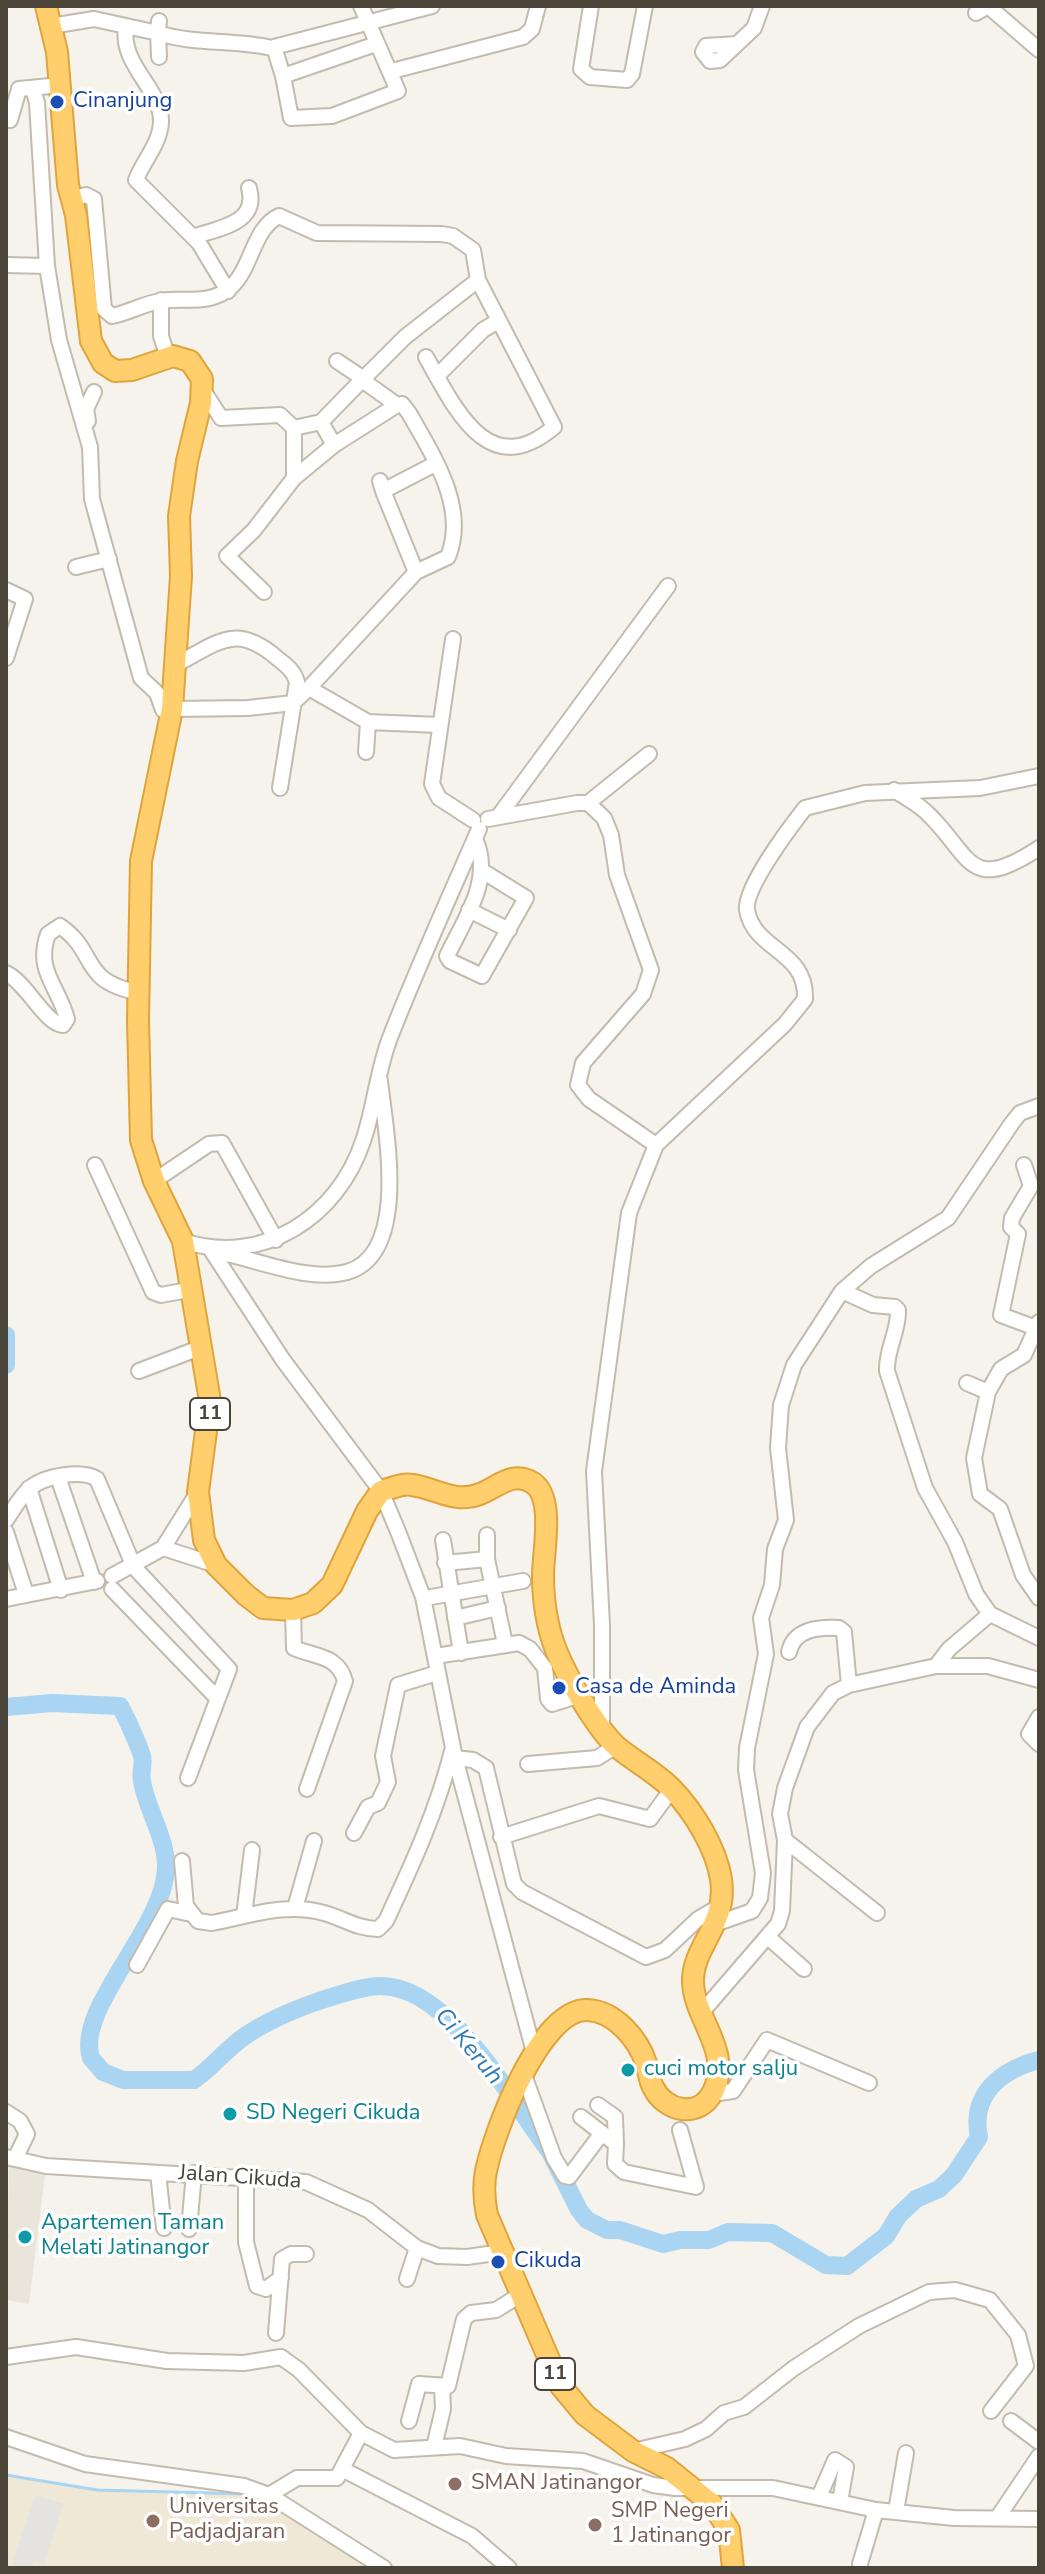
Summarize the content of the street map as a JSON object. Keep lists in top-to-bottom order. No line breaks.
{"streets":{"highway":["11"],"street":["Jalan Cikuda"]},"crossings":[["11","Jalan Cikuda"]],"water":["Ci Keruh"],"places":["Cinanjung","Casa de Aminda","cuci motor salju","SD Negeri Cikuda","Apartemen Taman Melati Jatinangor","Cikuda","SMAN Jatinangor","Universitas Padjadjaran","SMP Negeri 1 Jatinangor"]}
